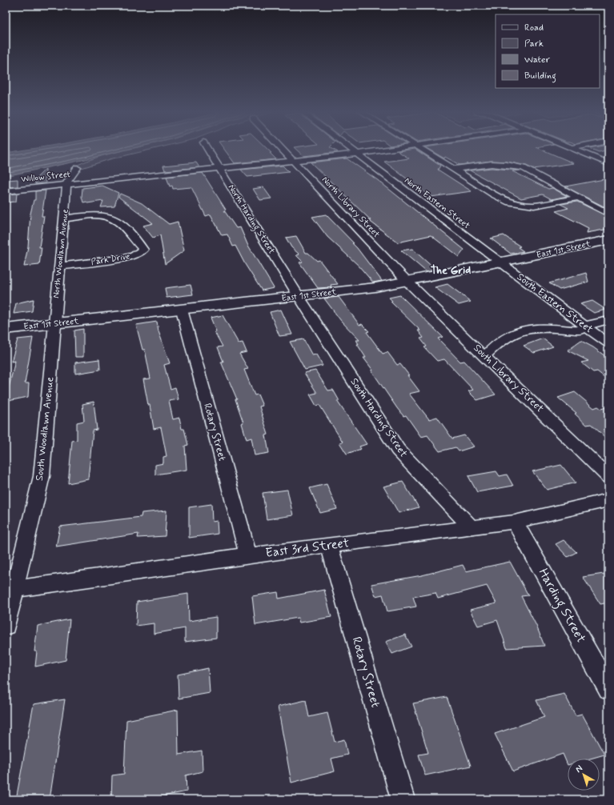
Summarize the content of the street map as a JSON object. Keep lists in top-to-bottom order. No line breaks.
{"streets":{"street":["Willow Street","North Eastern Street","North Library Street","North Harding Street","East 1st Street","North Woodlawn Avenue","Park Drive","South Eastern Street","South Library Street","South Harding Street","South Woodlawn Avenue","Rotary Street","East 3rd Street","Harding Street"]},"crossings":[["Willow Street","North Eastern Street"],["Willow Street","North Library Street"],["Willow Street","North Harding Street"],["Willow Street","North Woodlawn Avenue"],["North Eastern Street","East 1st Street"],["North Eastern Street","South Eastern Street"],["North Library Street","East 1st Street"],["North Library Street","South Library Street"],["North Harding Street","East 1st Street"],["North Harding Street","South Harding Street"],["East 1st Street","North Woodlawn Avenue"],["East 1st Street","South Eastern Street"],["East 1st Street","South Library Street"],["East 1st Street","South Harding Street"],["East 1st Street","South Woodlawn Avenue"],["East 1st Street","Rotary Street"],["North Woodlawn Avenue","Park Drive"],["North Woodlawn Avenue","South Woodlawn Avenue"],["South Harding Street","East 3rd Street"],["South Woodlawn Avenue","East 3rd Street"],["Rotary Street","East 3rd Street"],["East 3rd Street","Harding Street"]],"districts":["The Grid"],"legend":["Road","Park","Water","Building"],"north":"top left"}
